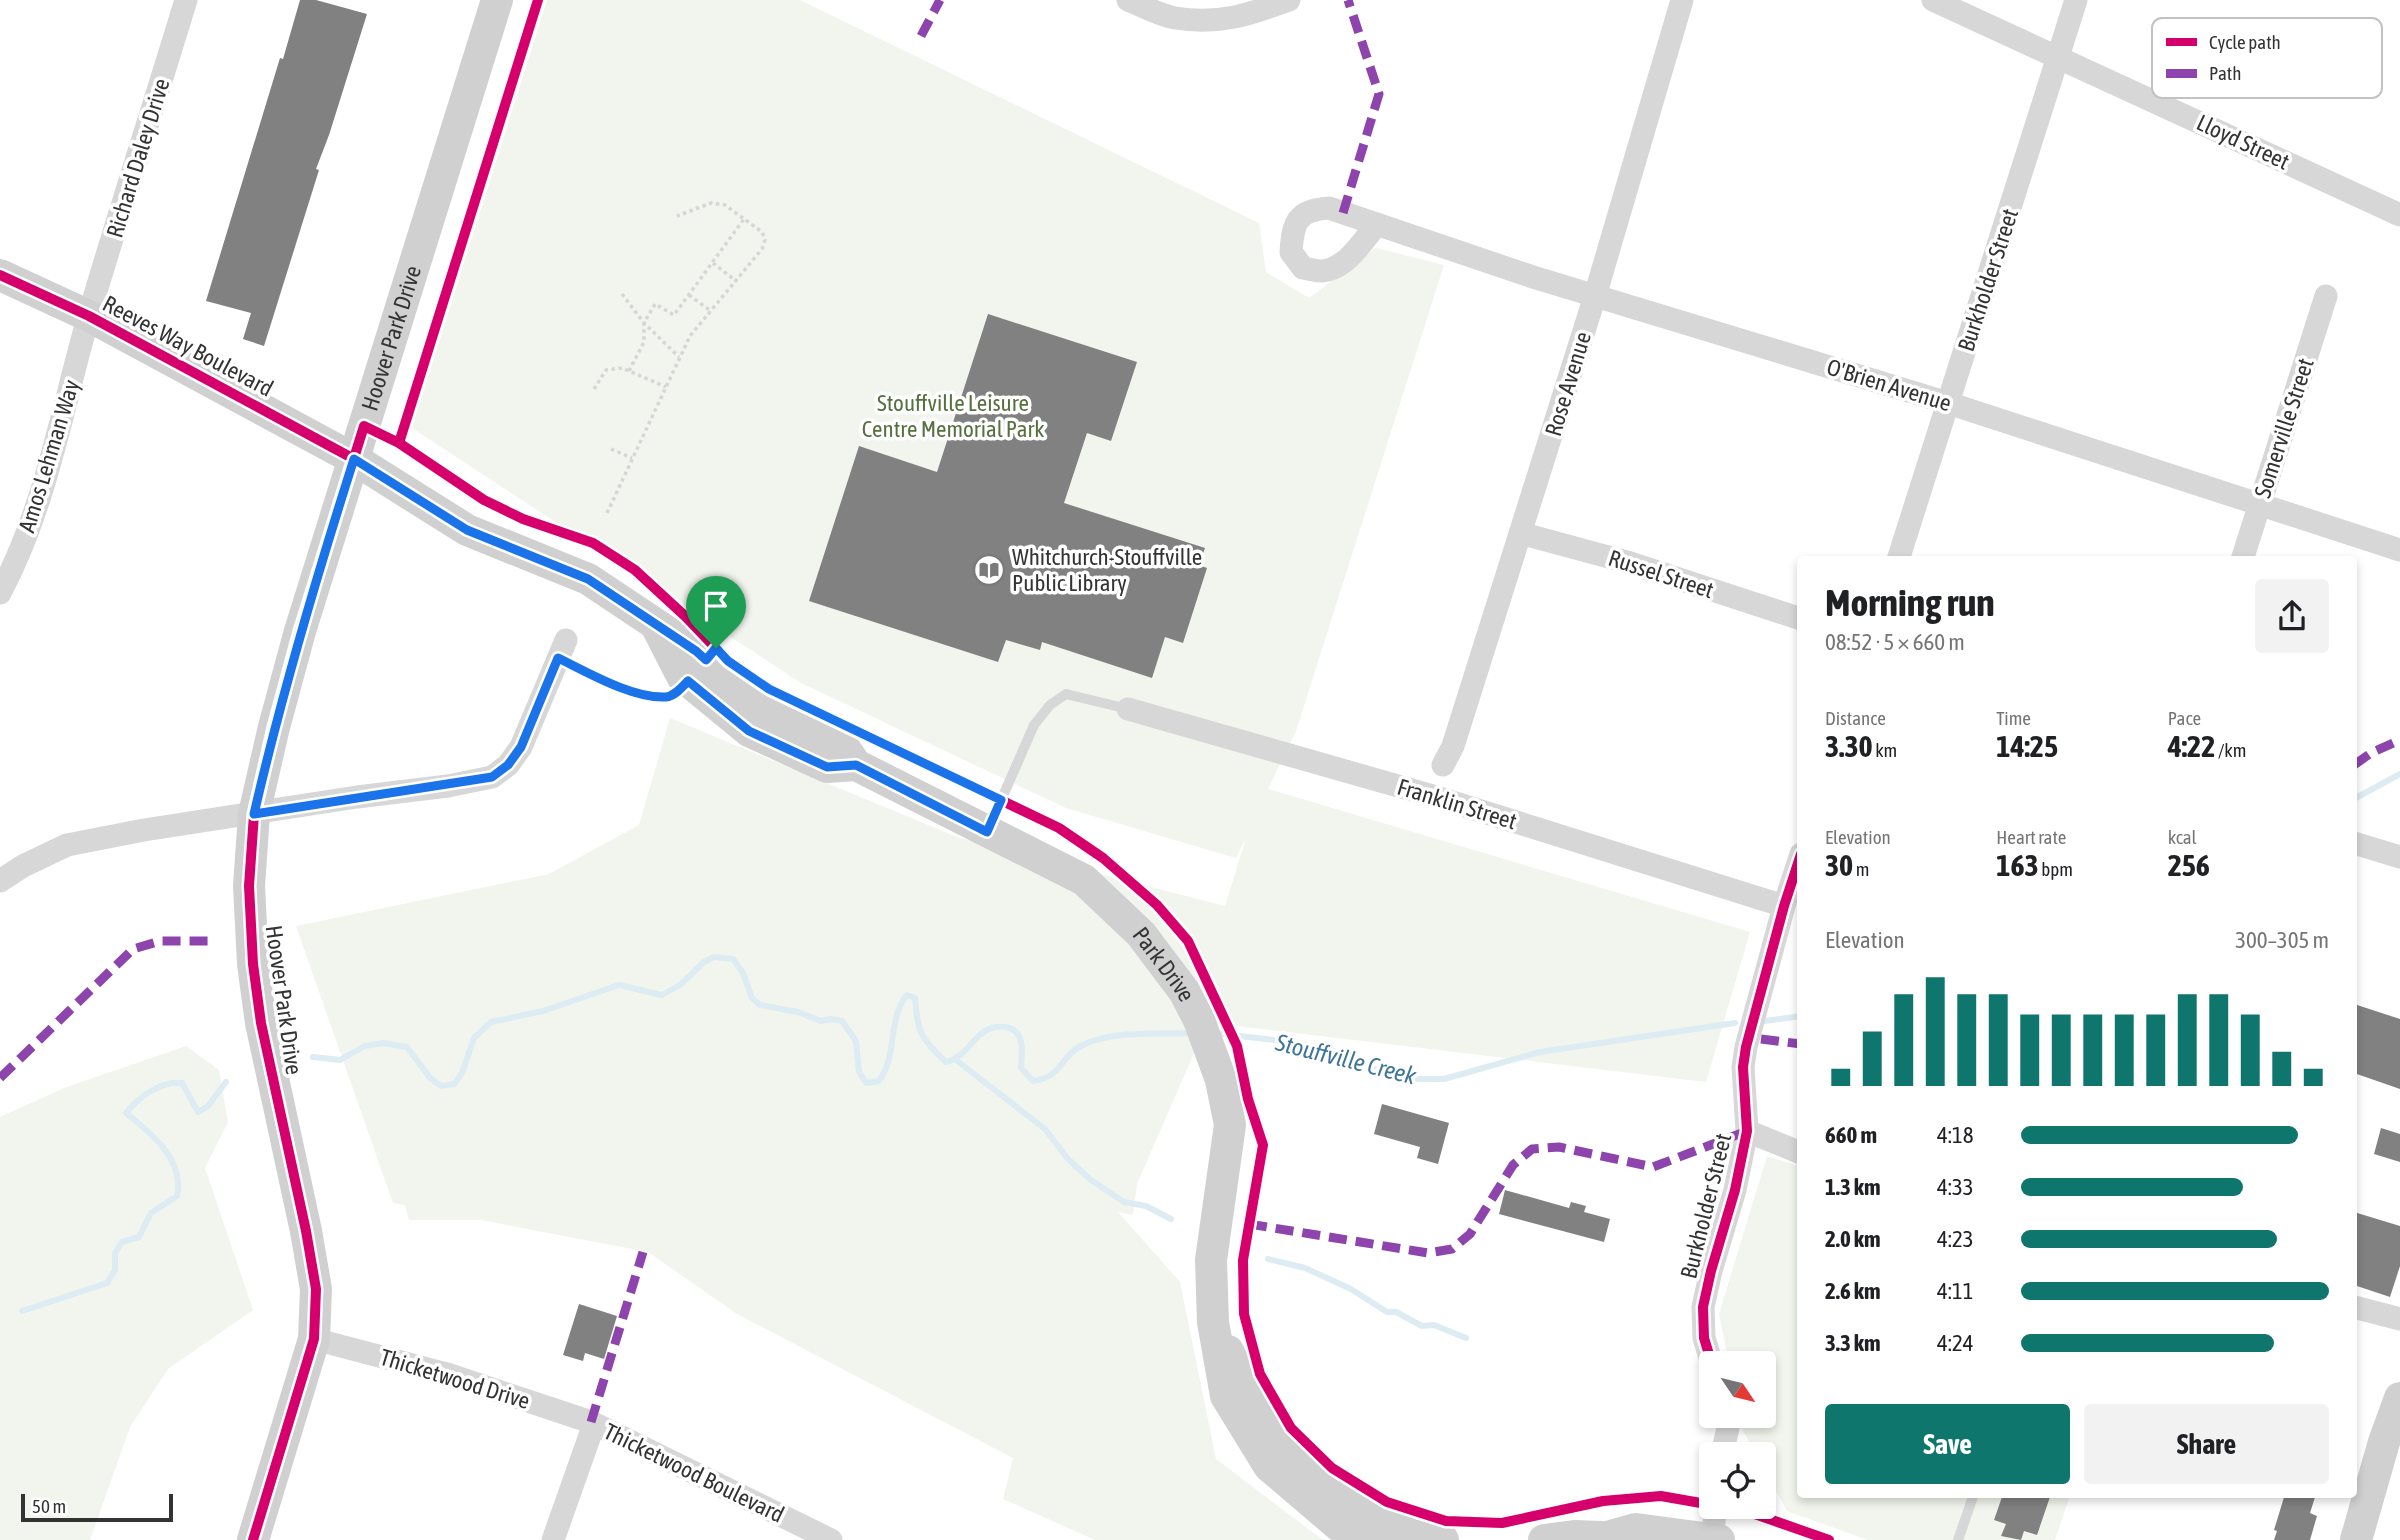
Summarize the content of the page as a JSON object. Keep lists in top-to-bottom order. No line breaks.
{"streets":{"street":["Lloyd Street","Richard Daley Drive","Burkholder Street","Hoover Park Drive","Reeves Way Boulevard","Rose Avenue","O'Brien Avenue","Somerville Street","Amos Lehman Way","Russel Street","Franklin Street","Park Drive","Thicketwood Drive","Thicketwood Boulevard"]},"crossings":[["Lloyd Street","Burkholder Street"],["Richard Daley Drive","Reeves Way Boulevard"],["Richard Daley Drive","Amos Lehman Way"],["Burkholder Street","O'Brien Avenue"],["Burkholder Street","Franklin Street"],["Hoover Park Drive","Reeves Way Boulevard"],["Hoover Park Drive","Park Drive"],["Hoover Park Drive","Thicketwood Drive"],["Reeves Way Boulevard","Amos Lehman Way"],["Reeves Way Boulevard","Park Drive"],["Rose Avenue","O'Brien Avenue"],["Rose Avenue","Russel Street"],["O'Brien Avenue","Somerville Street"],["Thicketwood Drive","Thicketwood Boulevard"]],"water":["Stouffville Creek"],"parks":["Stouffville Leisure Centre Memorial Park"],"places":{"library":["Whitchurch-Stouffville Public Library"]},"legend":["Cycle path","Path"],"scale_bar":"50 m","north":"bottom right","page":{"heading":["Morning run","08:52 · 5 × 660 m"],"stats":[["Distance","3.30 km"],["Time","14:25"],["Pace","4:22 /km"],["Elevation","30 m"],["Heart rate","163 bpm"],["kcal","256"]],"chart":["Elevation","300–305 m"],"list":[{"name":"660 m","note":"4:18"},{"name":"1.3 km","note":"4:33"},{"name":"2.0 km","note":"4:23"},{"name":"2.6 km","note":"4:11"},{"name":"3.3 km","note":"4:24"}],"buttons":["Save","Share"],"scale":"50 m"}}
